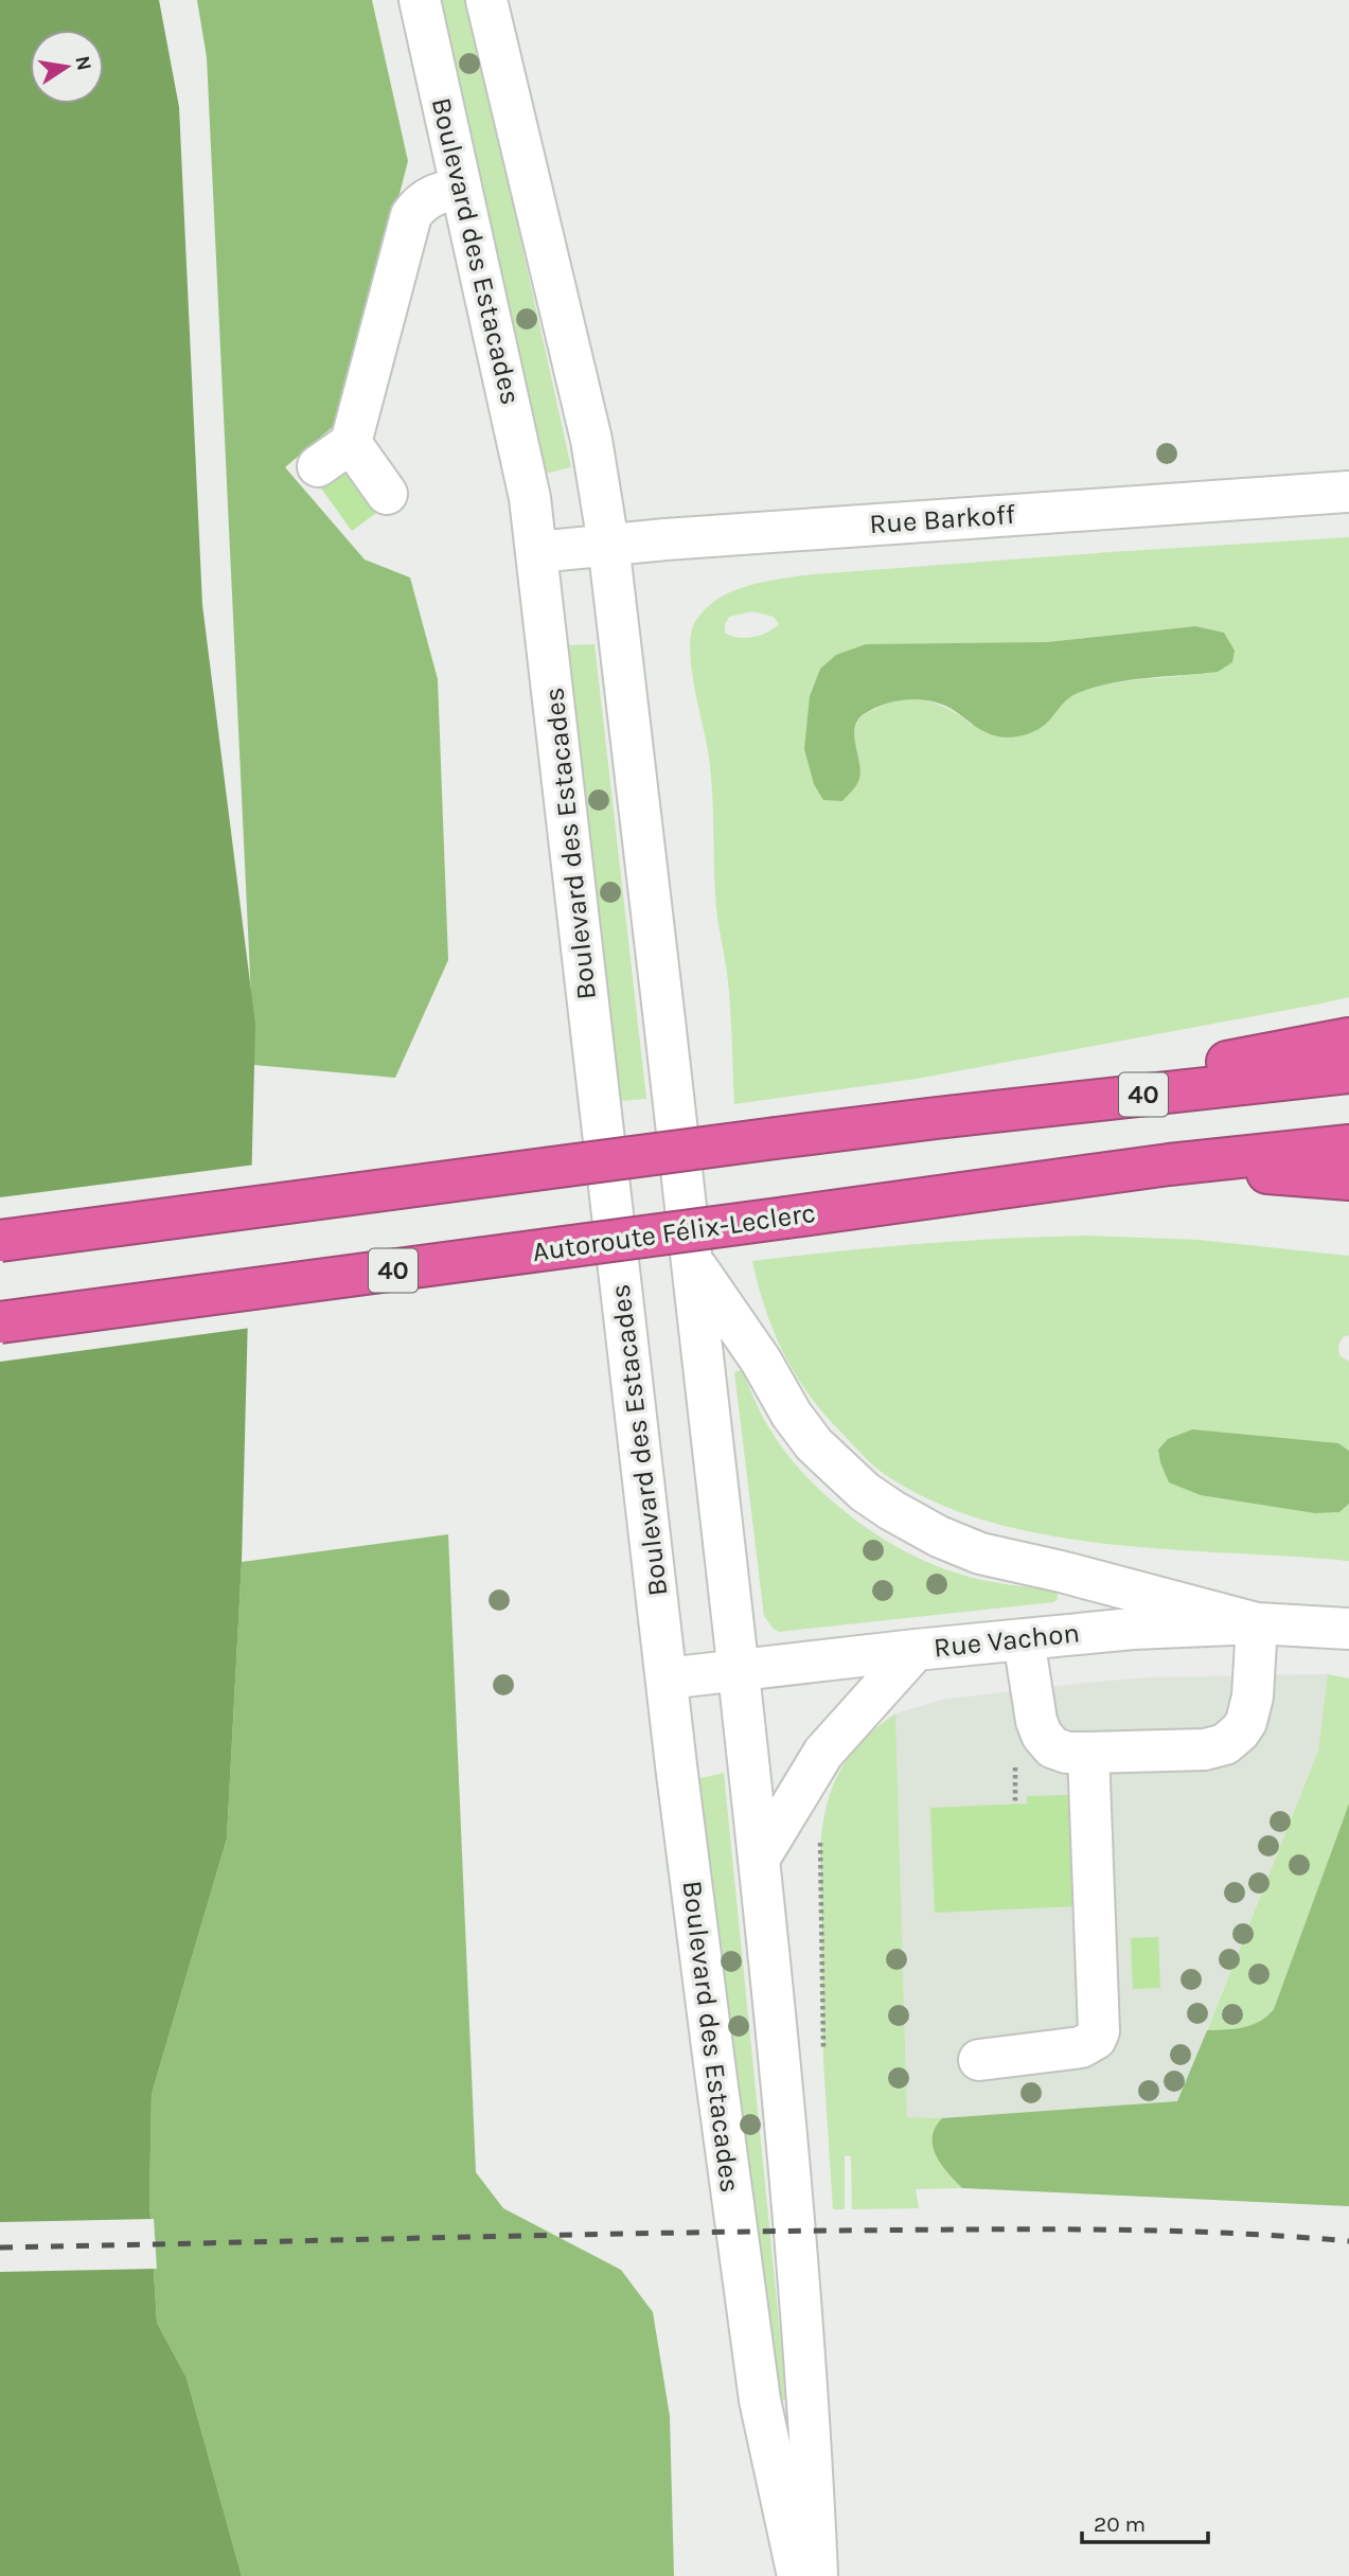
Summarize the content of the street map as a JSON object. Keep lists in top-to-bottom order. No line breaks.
{"streets":{"highway":["40","Autoroute Félix-Leclerc"],"street":["Boulevard des Estacades","Rue Barkoff","Rue Vachon"]},"crossings":[["Boulevard des Estacades","Rue Barkoff"],["Boulevard des Estacades","Rue Vachon"]],"scale_bar":"20 m","north":"right"}
